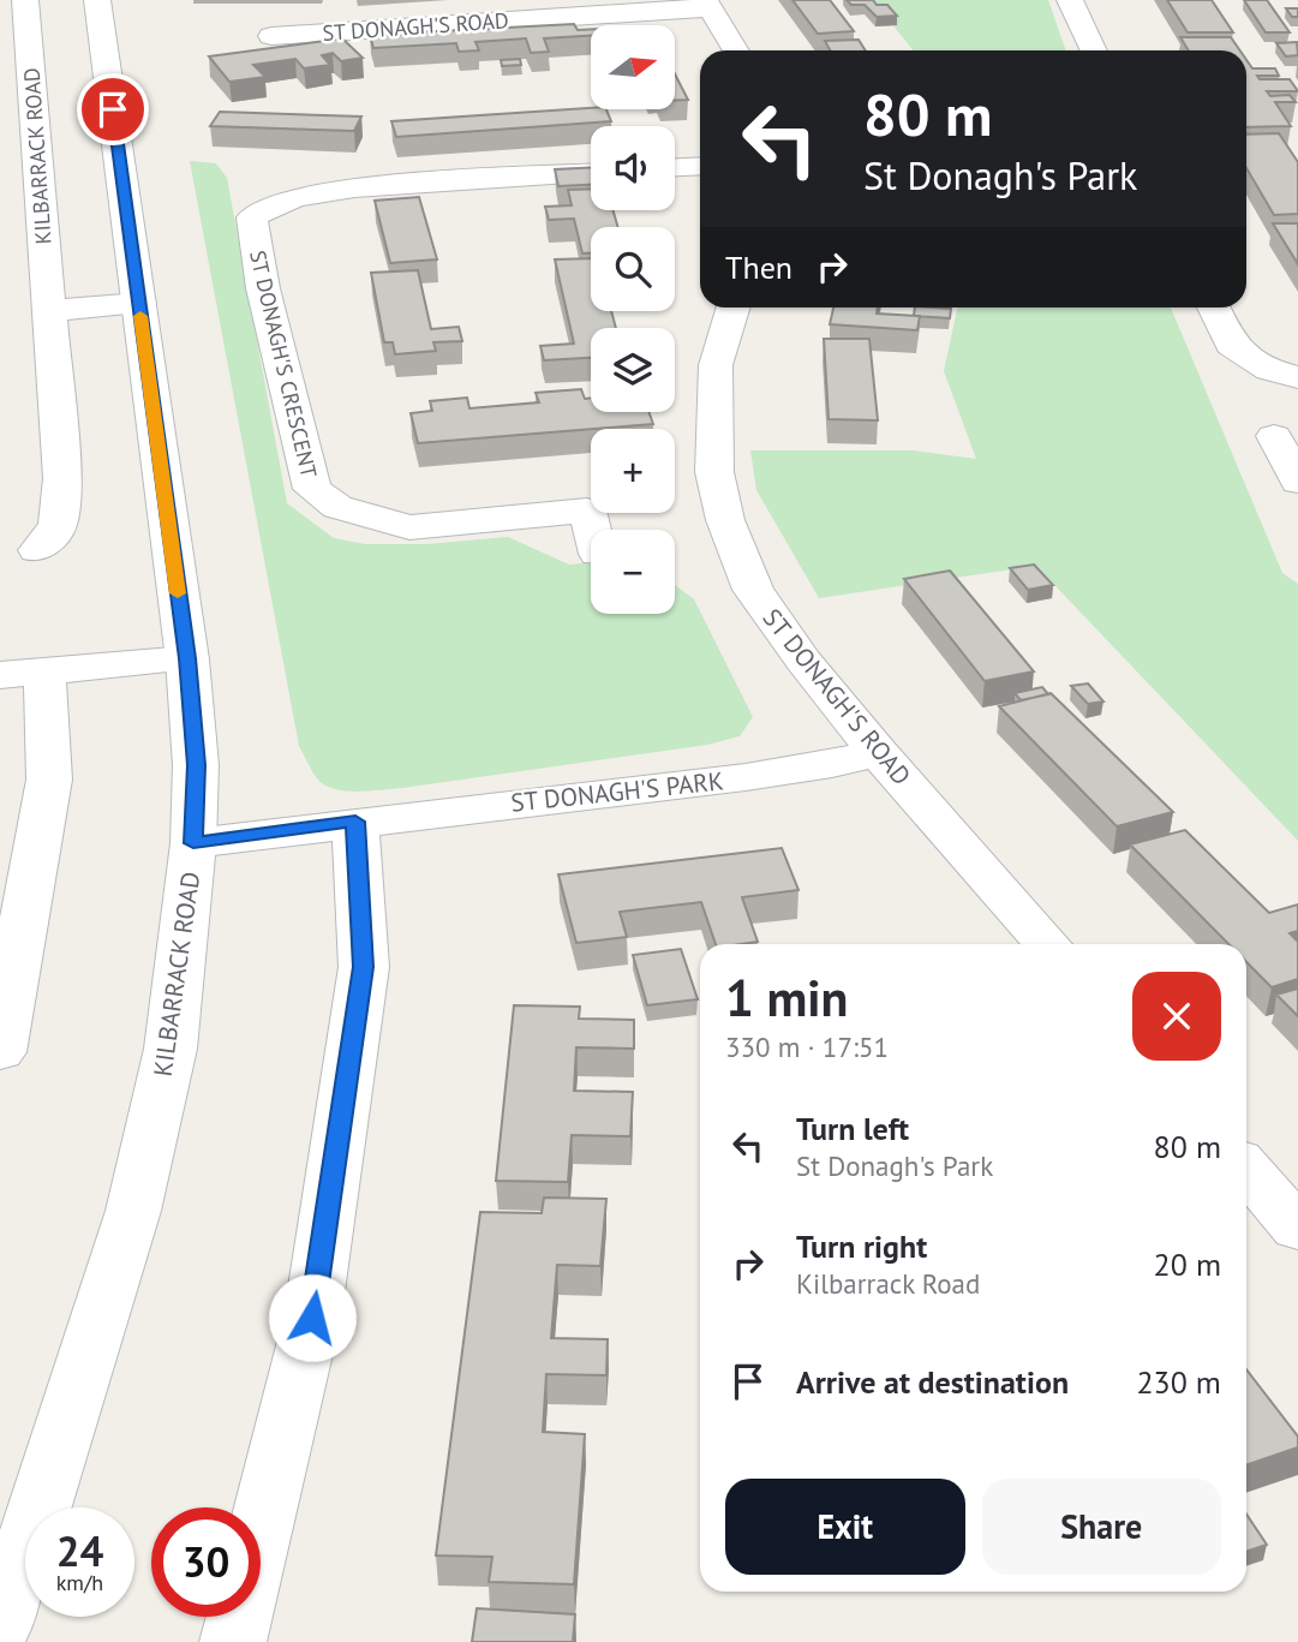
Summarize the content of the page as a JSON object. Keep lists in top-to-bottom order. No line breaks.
{"streets":{"street":["ST DONAGH'S ROAD","KILBARRACK ROAD","ST DONAGH'S CRESCENT","ST DONAGH'S PARK"]},"crossings":[["ST DONAGH'S ROAD","ST DONAGH'S PARK"],["KILBARRACK ROAD","ST DONAGH'S PARK"]],"north":"right","page":{"map_buttons":["+","−"],"turn":["80 m","St Donagh's Park"],"then":"Then","heading":["1 min","330 m · 17:51"],"list":[{"name":"Turn left","note":"St Donagh's Park","value":"80 m"},{"name":"Turn right","note":"Kilbarrack Road","value":"20 m"},{"name":"Arrive at destination","value":"230 m"}],"buttons":["Exit","Share"],"speed":"24 km/h","limit":"30"}}
